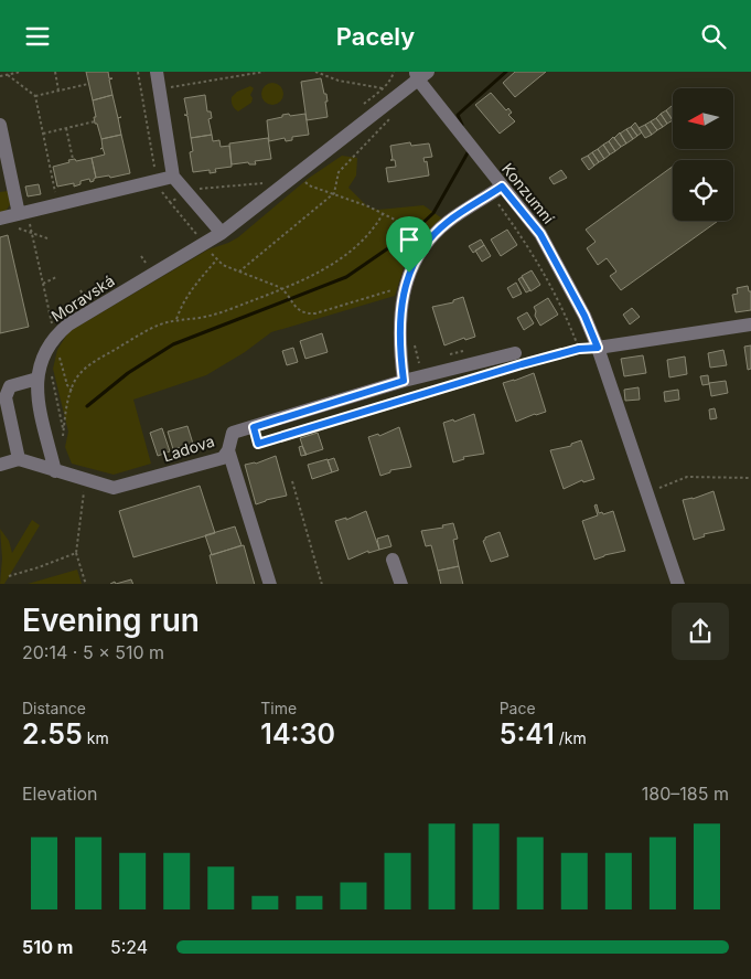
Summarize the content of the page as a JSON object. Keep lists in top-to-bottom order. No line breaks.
{"streets":{"street":["Konzumní","Moravská","Ladova"]},"crossings":[["Konzumní","Moravská"],["Moravská","Ladova"]],"north":"left","page":{"header":"Pacely","heading":["Evening run","20:14 · 5 × 510 m"],"stats":[["Distance","2.55 km"],["Time","14:30"],["Pace","5:41 /km"]],"chart":["Elevation","180–185 m"],"list":[{"name":"510 m","note":"5:24"}]}}
